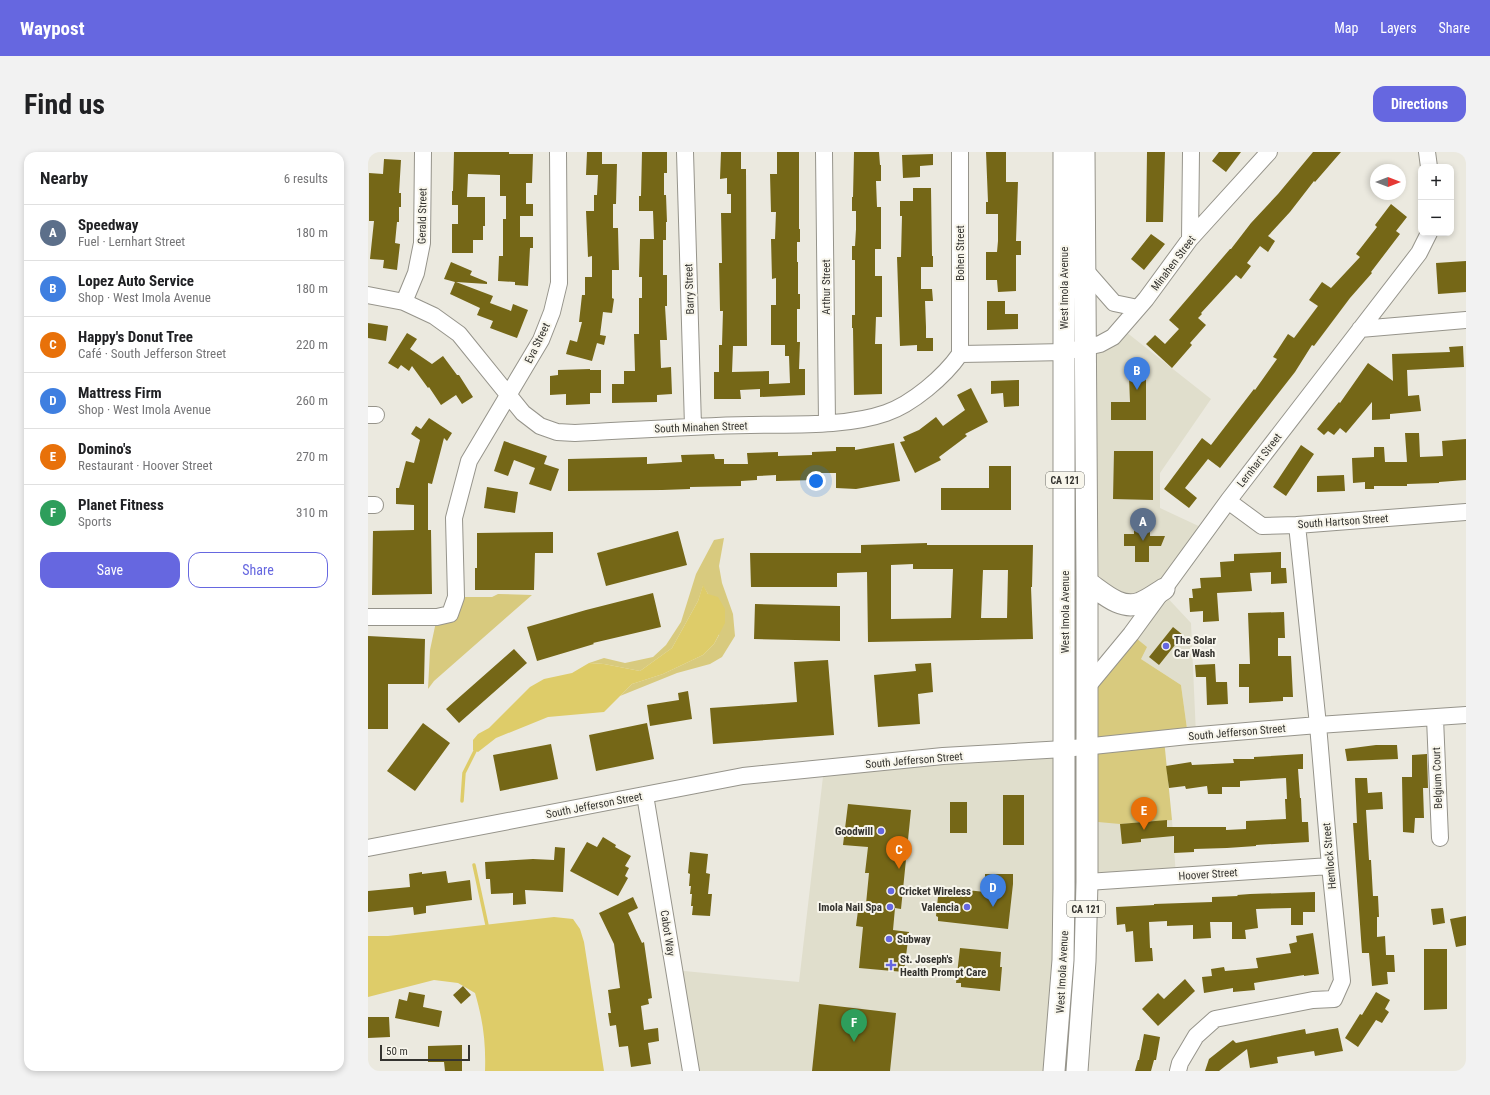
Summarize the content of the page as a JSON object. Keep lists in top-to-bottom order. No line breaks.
{"streets":{"main road":["West Imola Avenue","CA 121"],"street":["Gerald Street","Bohen Street","Minahen Street","Arthur Street","Barry Street","Eva Street","South Minahen Street","Lernhart Street","South Hartson Street","South Jefferson Street","Belgium Court","Hemlock Street","Hoover Street","Cabot Way"]},"crossings":[["Gerald Street","South Minahen Street"],["Bohen Street","South Minahen Street"],["Minahen Street","West Imola Avenue"],["Arthur Street","South Minahen Street"],["West Imola Avenue","Lernhart Street"],["West Imola Avenue","South Jefferson Street"],["West Imola Avenue","Hoover Street"],["Barry Street","South Minahen Street"],["Eva Street","South Minahen Street"],["Lernhart Street","South Hartson Street"],["South Hartson Street","Hemlock Street"],["South Jefferson Street","Belgium Court"],["South Jefferson Street","Hemlock Street"],["South Jefferson Street","Cabot Way"],["Hemlock Street","Hoover Street"]],"places":{"other":["The Solar Car Wash","Goodwill","Cricket Wireless","Imola Nail Spa","Valencia","Subway"],"health":["St. Joseph's Health Prompt Care"]},"scale_bar":"50 m","north":"right","page":{"header":"Waypost","nav":["Map","Layers","Share"],"buttons":["Directions",["Save","Share"]],"title":"Find us","heading":["Nearby","6 results"],"map_buttons":["+","−"],"list":[{"mark":"A","name":"Speedway","note":"Fuel · Lernhart Street","value":"180 m"},{"mark":"B","name":"Lopez Auto Service","note":"Shop · West Imola Avenue","value":"180 m"},{"mark":"C","name":"Happy's Donut Tree","note":"Café · South Jefferson Street","value":"220 m"},{"mark":"D","name":"Mattress Firm","note":"Shop · West Imola Avenue","value":"260 m"},{"mark":"E","name":"Domino's","note":"Restaurant · Hoover Street","value":"270 m"},{"mark":"F","name":"Planet Fitness","note":"Sports","value":"310 m"}],"pins":["B","A","E","C","D","F"],"scale":"50 m"}}
